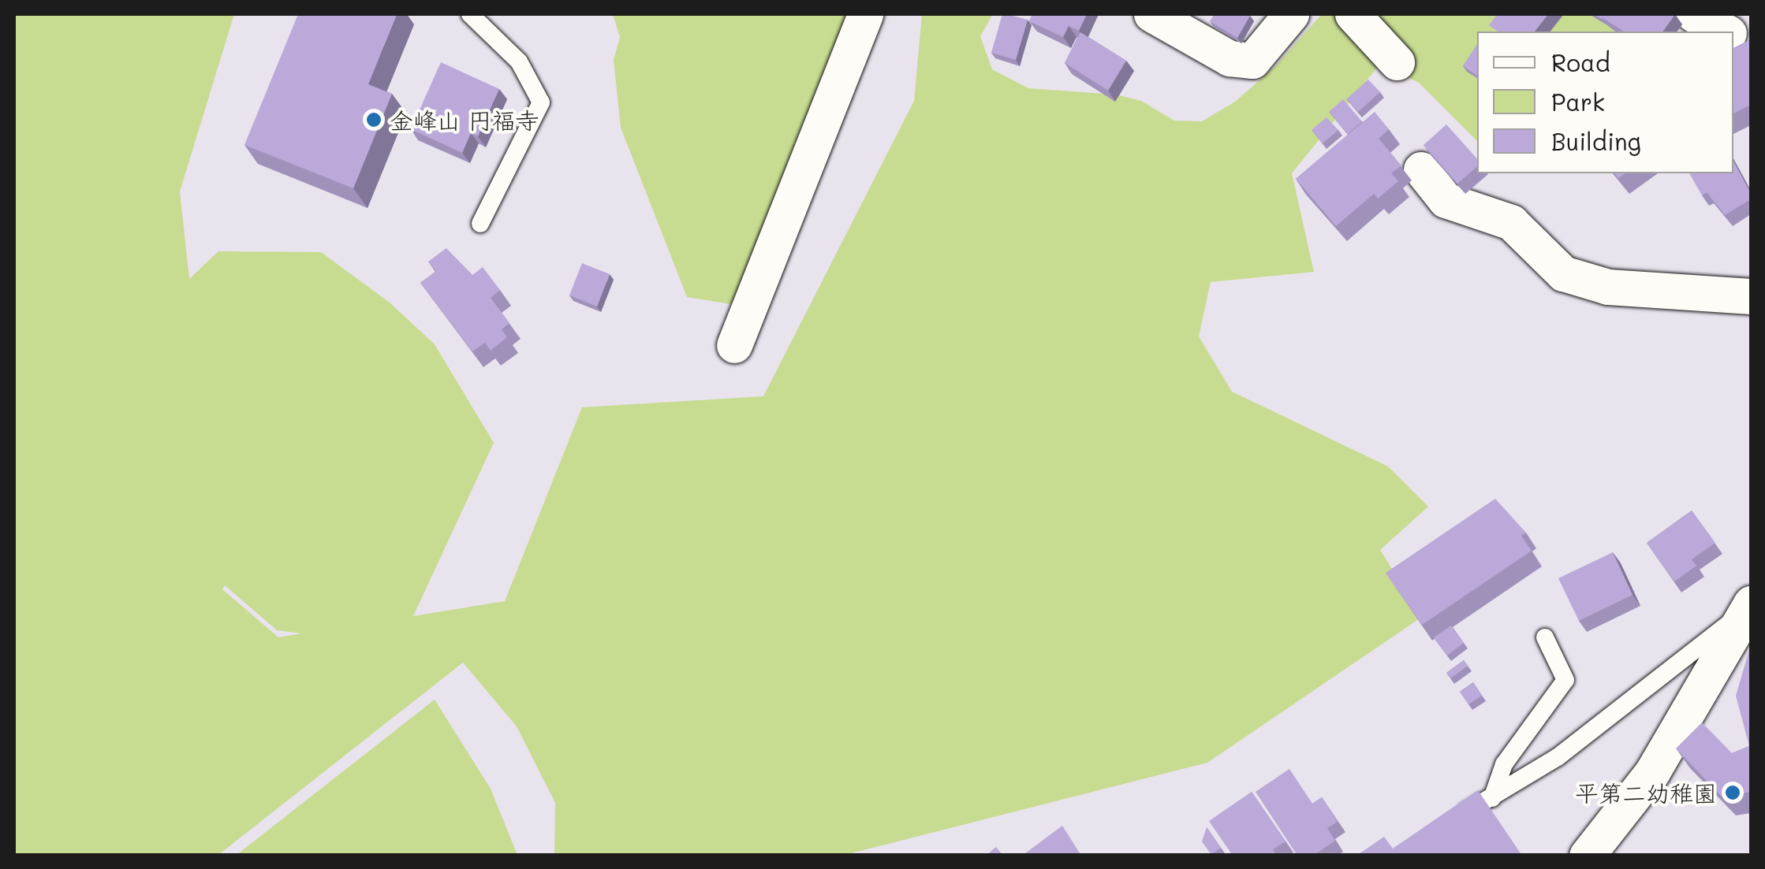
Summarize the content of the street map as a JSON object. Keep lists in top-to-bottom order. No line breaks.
{"places":["金峰山 円福寺","平第二幼稚園"],"legend":["Road","Park","Building"]}
